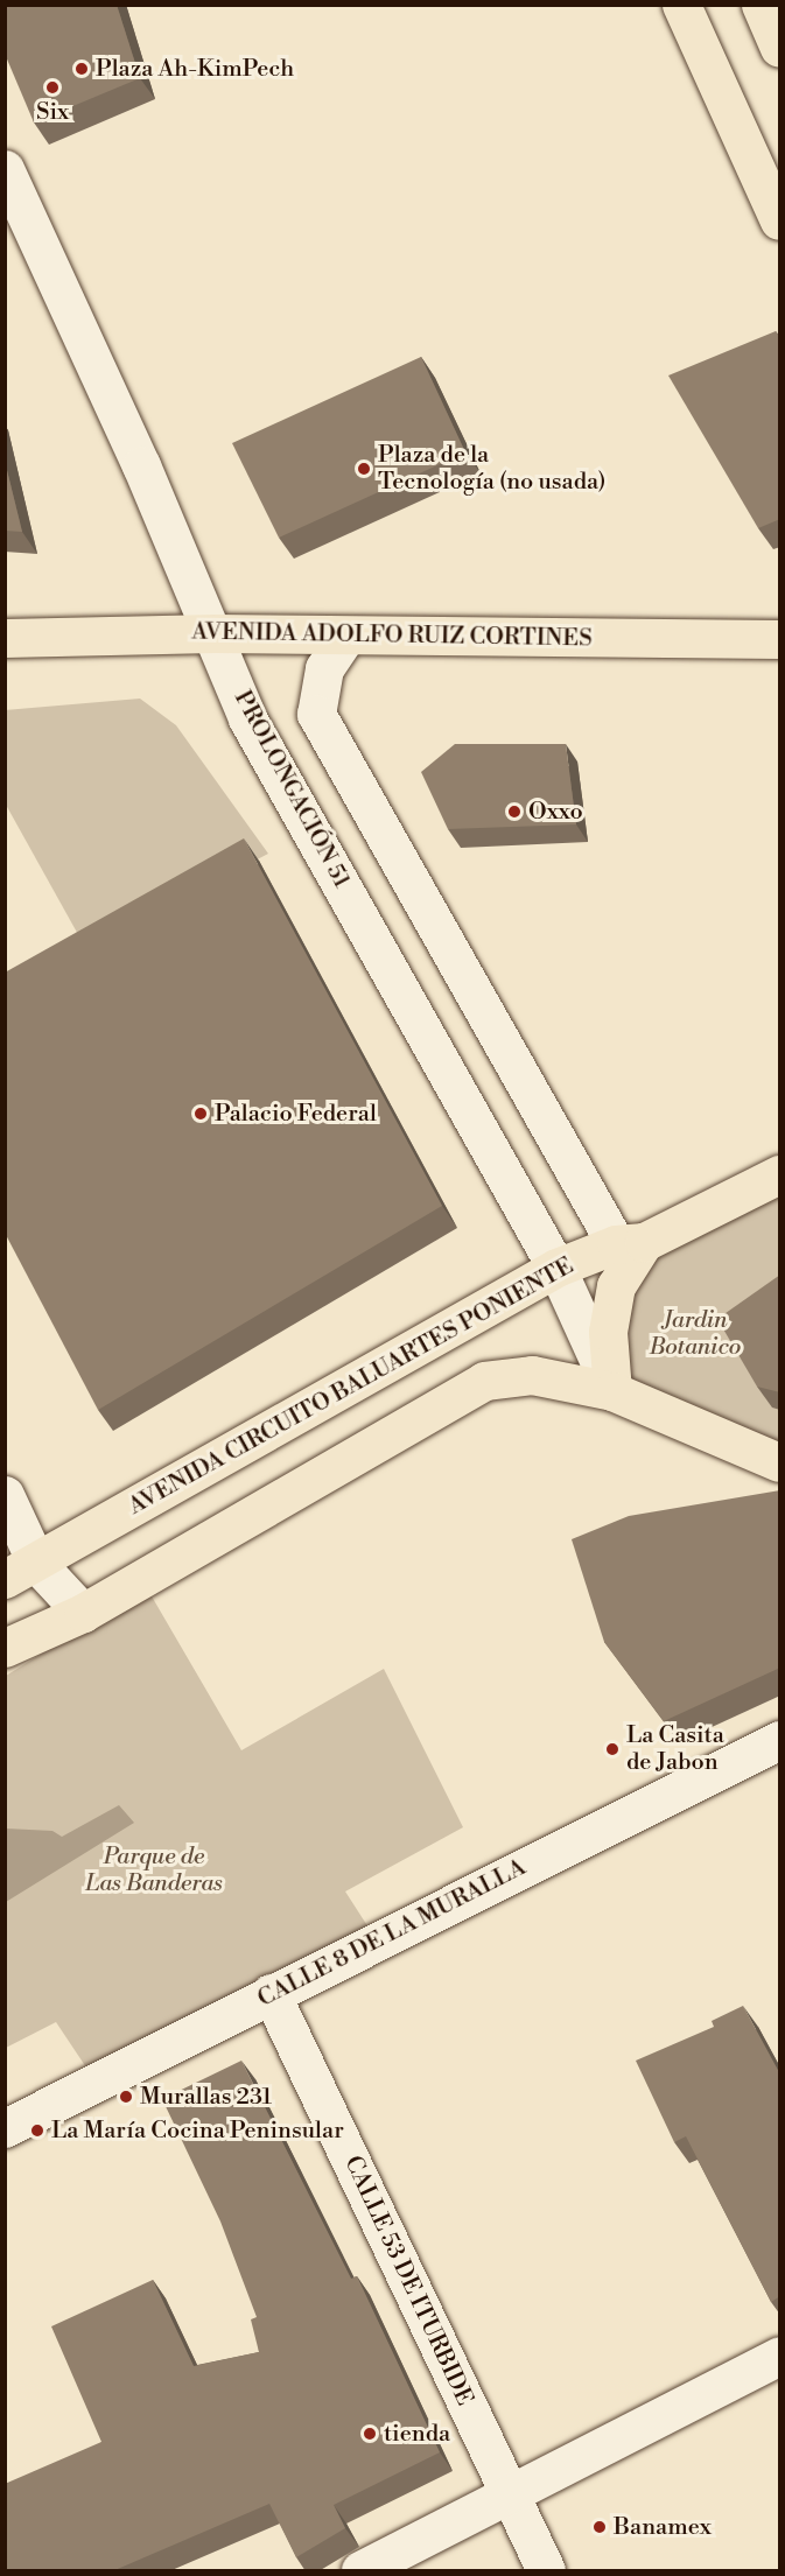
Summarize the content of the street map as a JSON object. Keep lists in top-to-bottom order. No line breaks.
{"streets":{"main road":["AVENIDA ADOLFO RUIZ CORTINES","AVENIDA CIRCUITO BALUARTES PONIENTE"],"street":["PROLONGACIÓN 51","CALLE 8 DE LA MURALLA","CALLE 53 DE ITURBIDE"]},"crossings":[["AVENIDA ADOLFO RUIZ CORTINES","PROLONGACIÓN 51"],["PROLONGACIÓN 51","AVENIDA CIRCUITO BALUARTES PONIENTE"],["CALLE 8 DE LA MURALLA","CALLE 53 DE ITURBIDE"]],"parks":["Jardin Botanico","Parque de Las Banderas"],"places":["Plaza Ah-KimPech","Six","Plaza de la Tecnología (no usada)","Oxxo","Palacio Federal","La Casita de Jabon","Murallas 231","La María Cocina Peninsular","tienda","Banamex"]}
